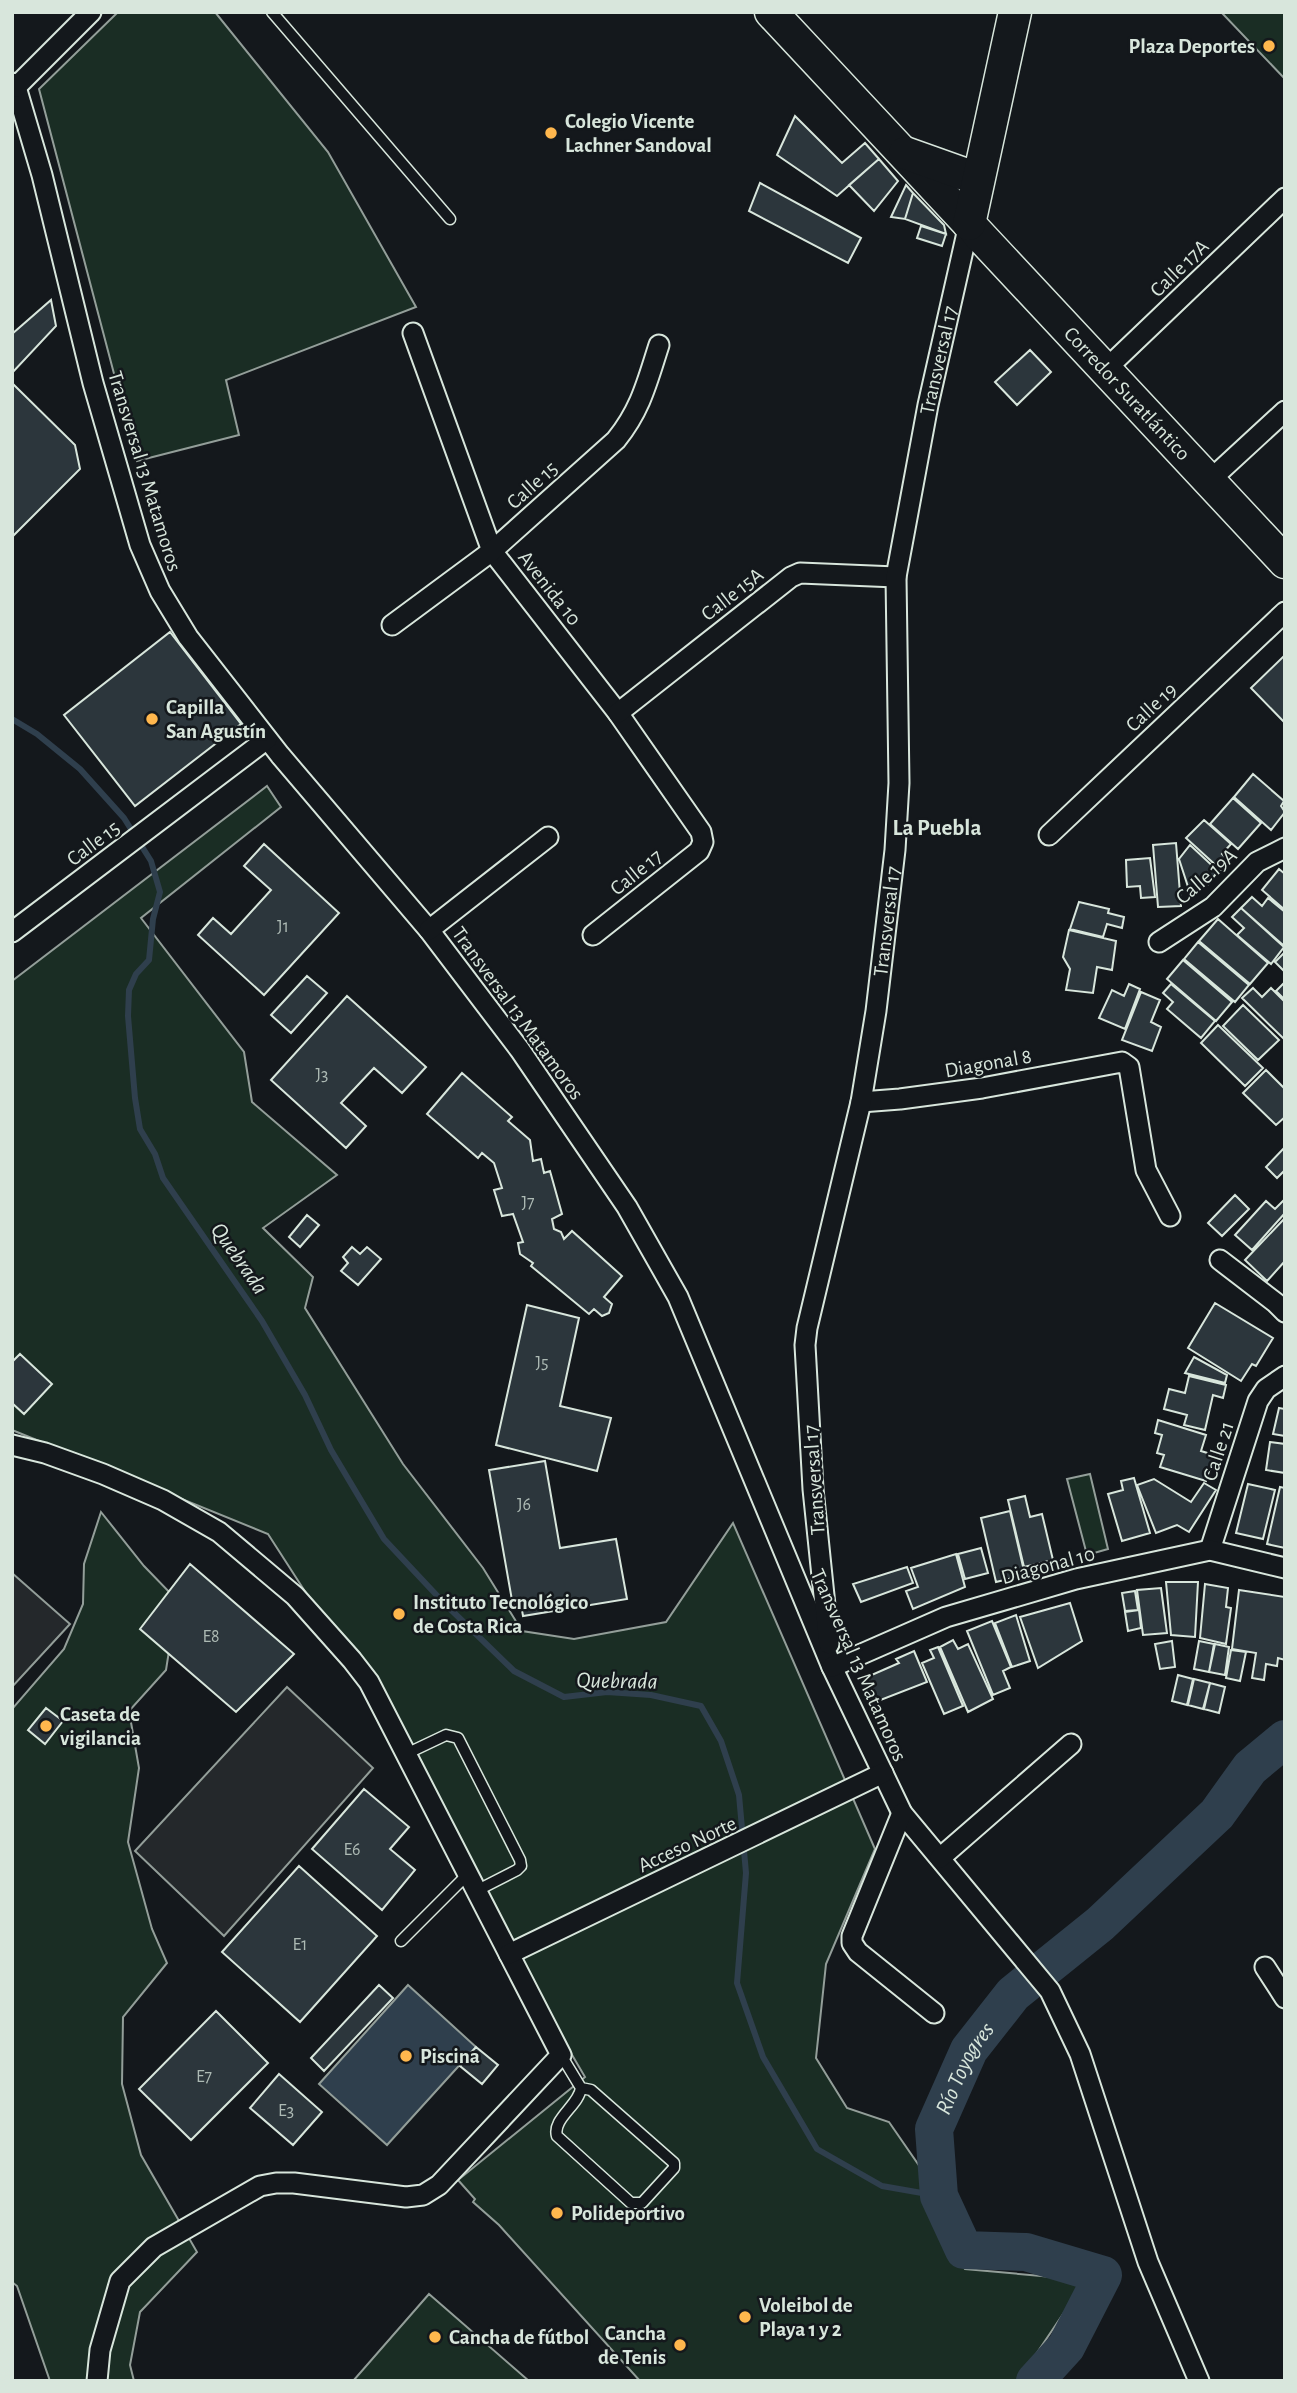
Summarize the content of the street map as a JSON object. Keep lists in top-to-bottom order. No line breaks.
{"streets":{"main road":["Transversal 17","Corredor Suratlántico"],"street":["Calle 17A","Transversal 13 Matamoros","Calle 15","Avenida 10","Calle 15A","Calle 19","Calle 17","Calle 19A","Diagonal 8","Calle 21","Diagonal 10","Acceso Norte"]},"crossings":[["Calle 17A","Corredor Suratlántico"],["Transversal 17","Corredor Suratlántico"],["Transversal 17","Transversal 13 Matamoros"],["Transversal 17","Calle 15A"],["Transversal 17","Diagonal 8"],["Transversal 17","Diagonal 10"],["Transversal 13 Matamoros","Calle 15"],["Transversal 13 Matamoros","Diagonal 10"],["Transversal 13 Matamoros","Acceso Norte"],["Calle 15","Avenida 10"],["Avenida 10","Calle 15A"],["Avenida 10","Calle 17"],["Calle 21","Diagonal 10"]],"districts":["La Puebla"],"water":["Quebrada","Río Toyogres"],"places":["Plaza Deportes","Colegio Vicente Lachner Sandoval","Capilla San Agustín","Instituto Tecnológico de Costa Rica","Caseta de vigilancia","Piscina","Polideportivo","Voleibol de Playa 1 y 2","Cancha de fútbol","Cancha de Tenis"],"house_numbers":["J1","J3","J7","J5","J6","E8","E6","E1","E7","E3"]}
